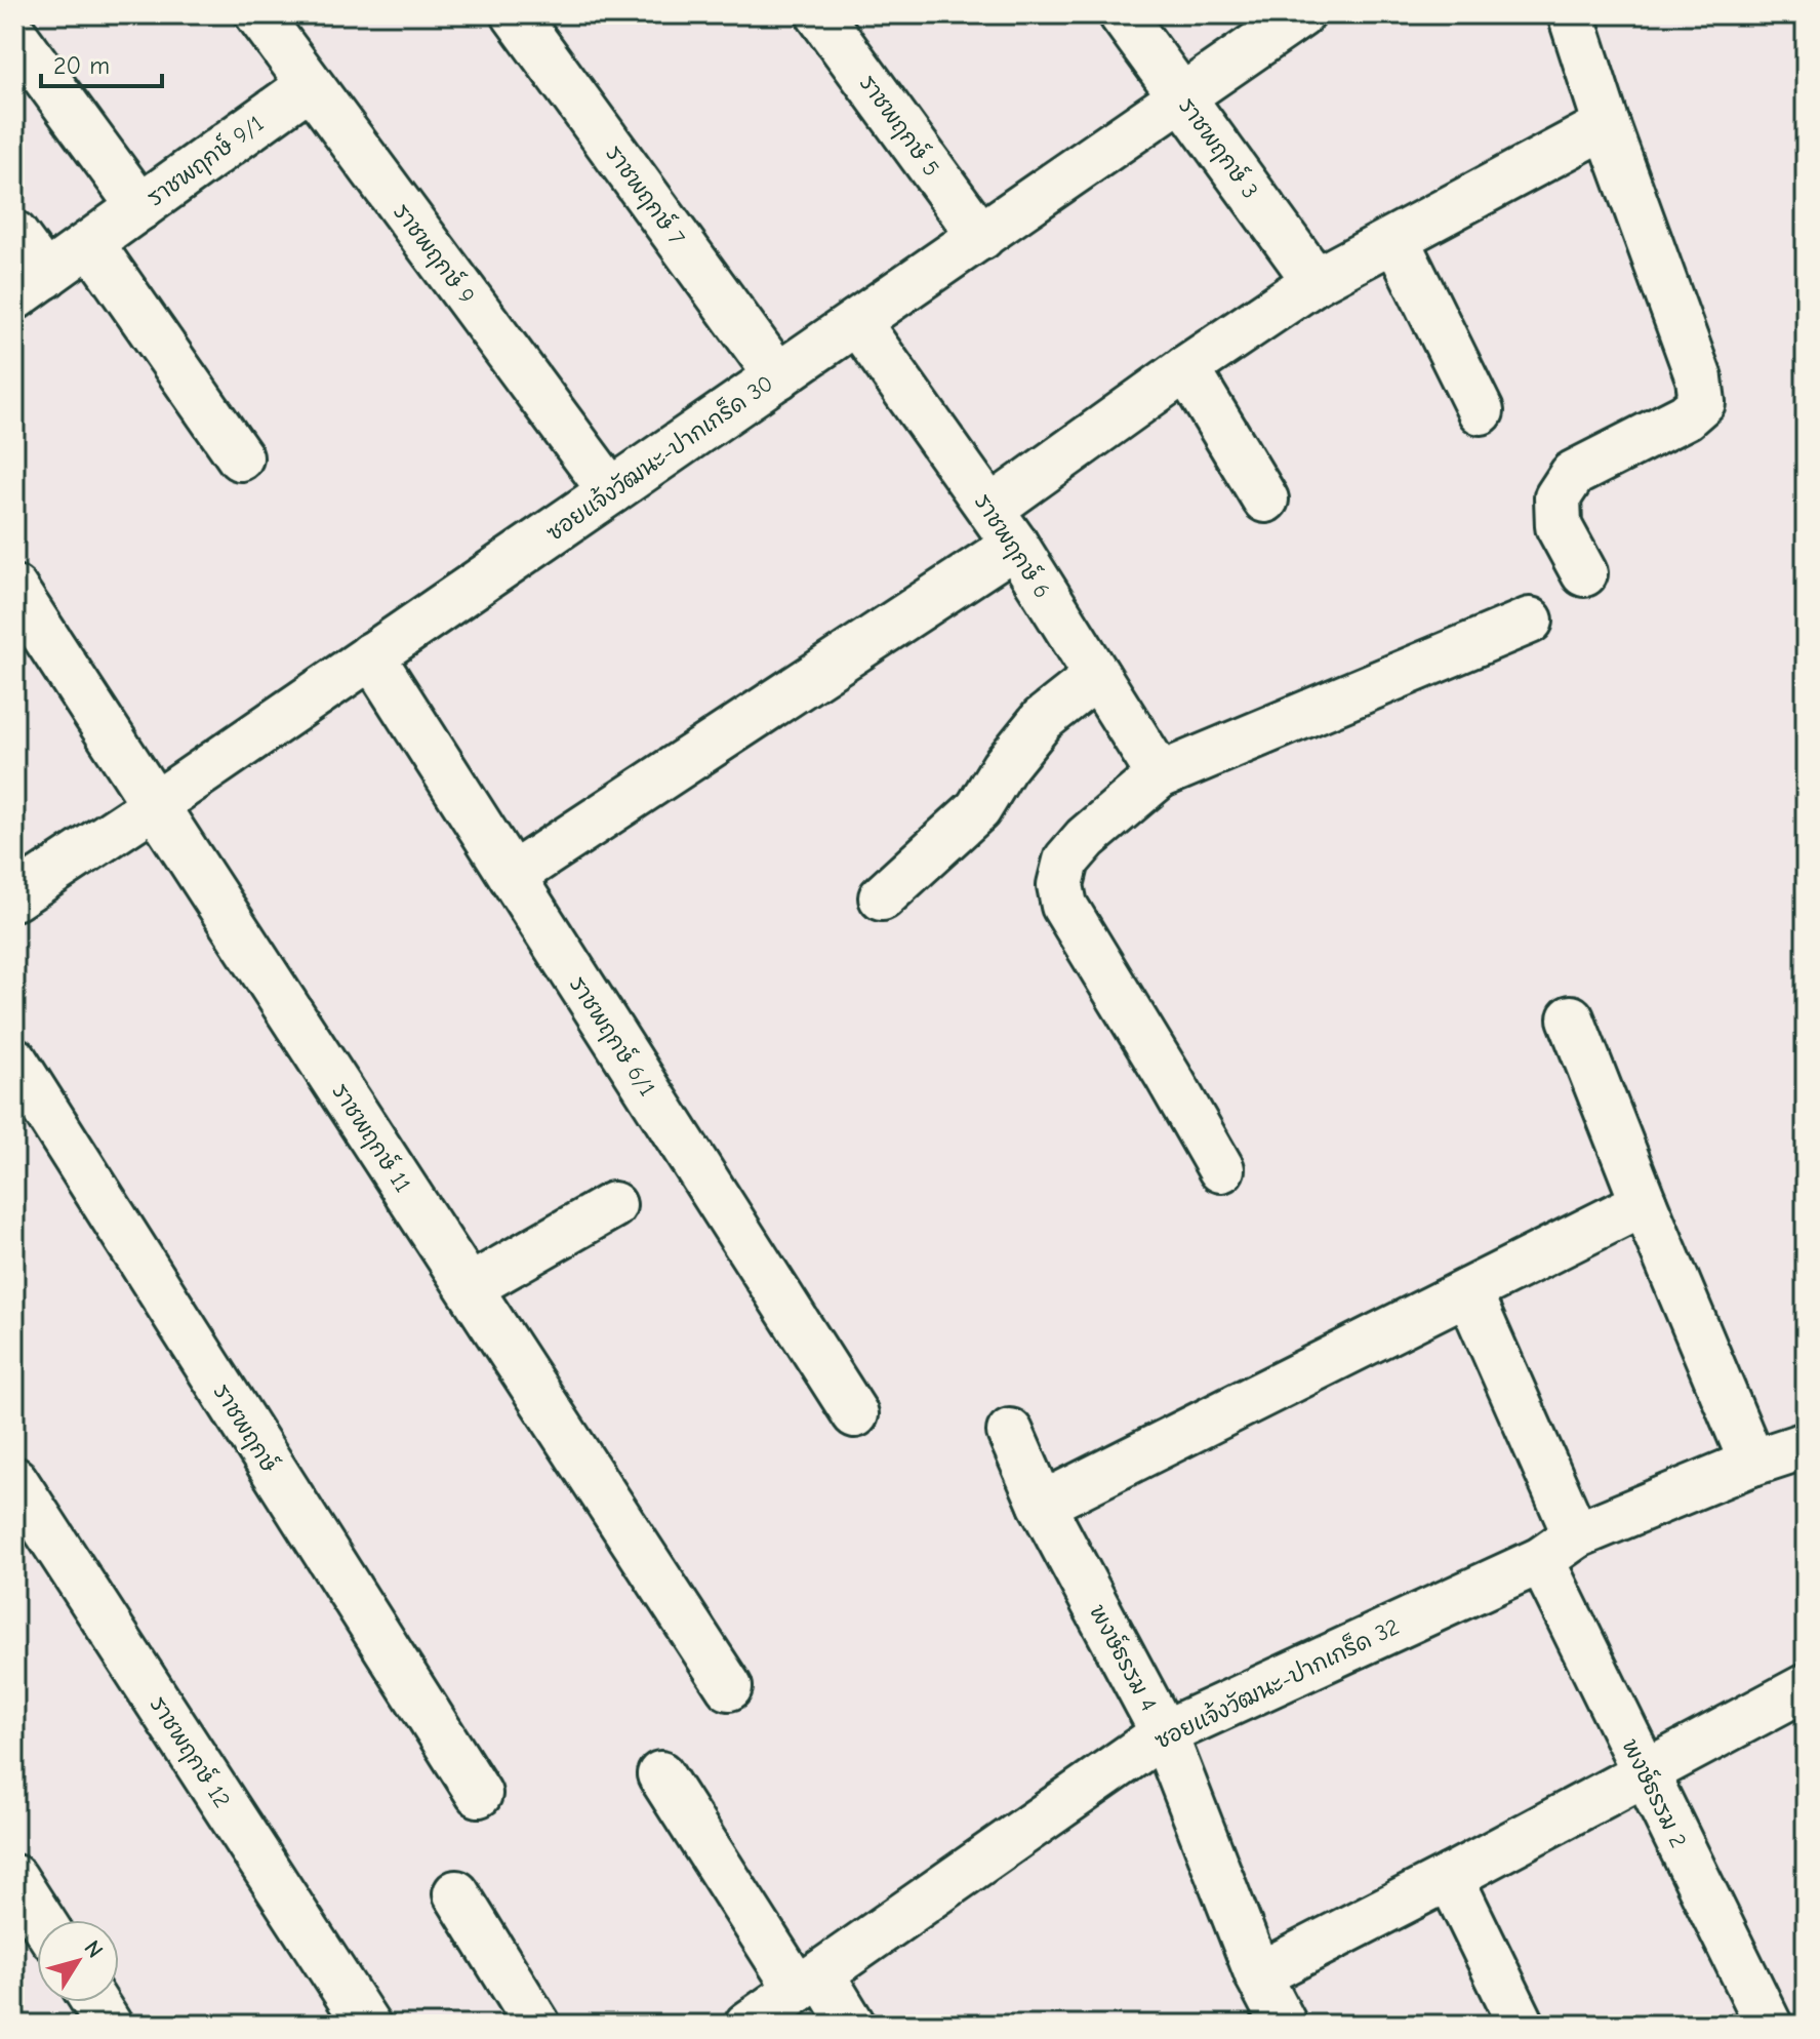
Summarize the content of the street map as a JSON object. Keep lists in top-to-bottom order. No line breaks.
{"streets":{"street":["ราชพฤกษ์ 5","ราชพฤกษ์ 3","ราชพฤกษ์ 9/1","ราชพฤกษ์ 7","ราชพฤกษ์ 9","ซอยแจ้งวัฒนะ-ปากเกร็ด 30","ราชพฤกษ์ 6","ราชพฤกษ์ 6/1","ราชพฤกษ์ 11","ราชพฤกษ์","พงษ์ธรรม 4","ซอยแจ้งวัฒนะ-ปากเกร็ด 32","ราชพฤกษ์ 12","พงษ์ธรรม 2"]},"crossings":[["ราชพฤกษ์ 5","ซอยแจ้งวัฒนะ-ปากเกร็ด 30"],["ราชพฤกษ์ 3","ซอยแจ้งวัฒนะ-ปากเกร็ด 30"],["ราชพฤกษ์ 9/1","ราชพฤกษ์ 9"],["ราชพฤกษ์ 7","ซอยแจ้งวัฒนะ-ปากเกร็ด 30"],["ราชพฤกษ์ 9","ซอยแจ้งวัฒนะ-ปากเกร็ด 30"],["ซอยแจ้งวัฒนะ-ปากเกร็ด 30","ราชพฤกษ์ 6"],["ซอยแจ้งวัฒนะ-ปากเกร็ด 30","ราชพฤกษ์ 6/1"],["ซอยแจ้งวัฒนะ-ปากเกร็ด 30","ราชพฤกษ์ 11"],["พงษ์ธรรม 4","ซอยแจ้งวัฒนะ-ปากเกร็ด 32"],["ซอยแจ้งวัฒนะ-ปากเกร็ด 32","พงษ์ธรรม 2"]],"scale_bar":"20 m","north":"top right"}
